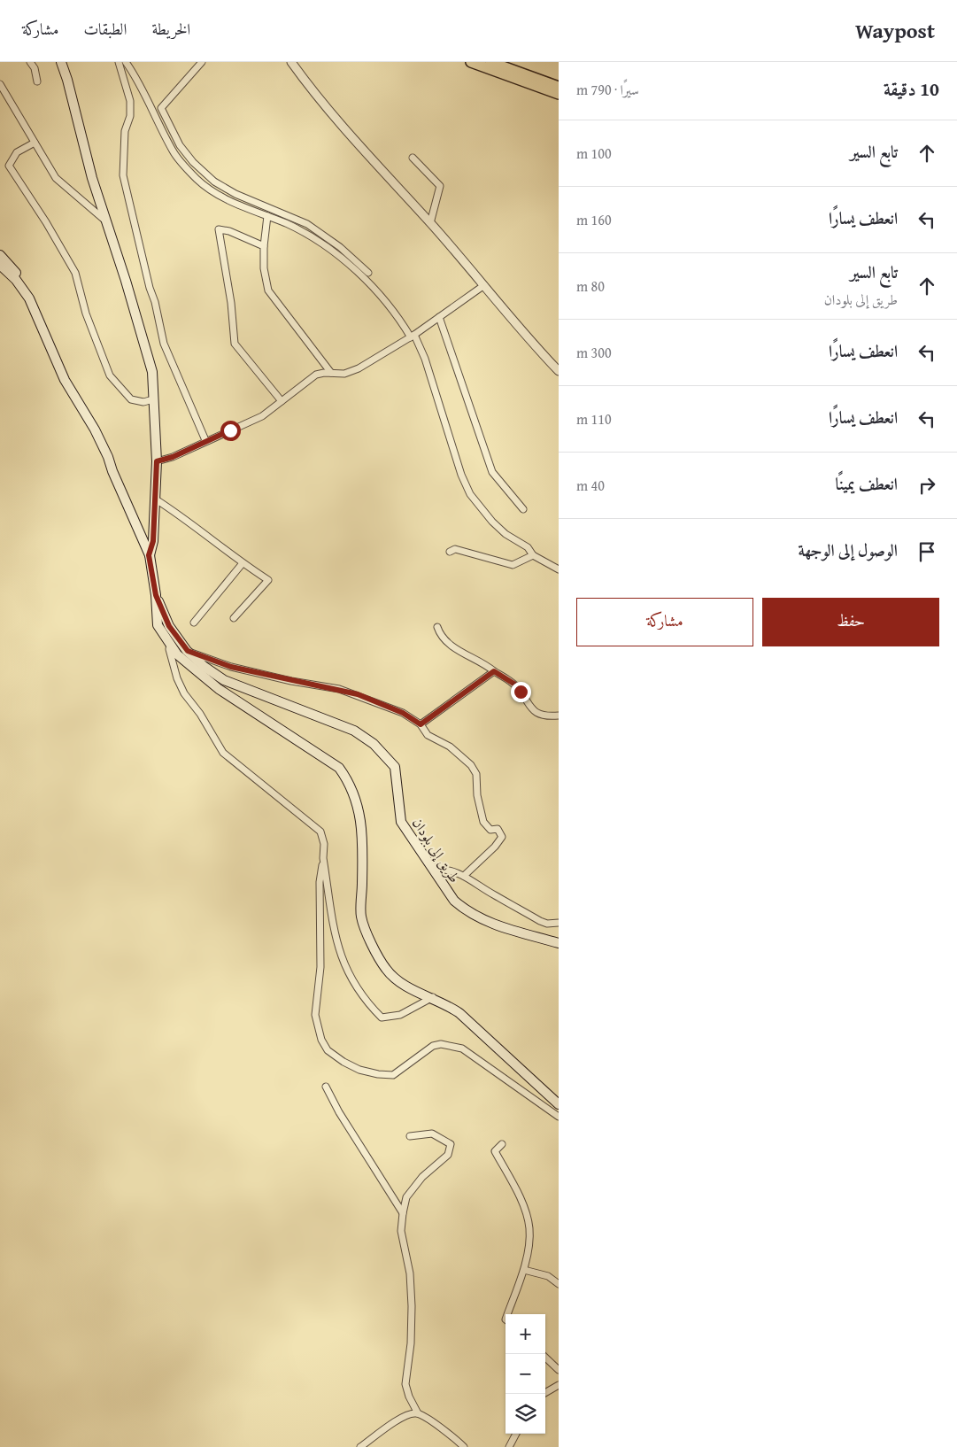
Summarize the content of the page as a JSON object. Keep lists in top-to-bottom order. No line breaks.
{"streets":{"main road":["طريق إلى بلودان"]},"page":{"header":"Waypost","nav":["الخريطة","الطبقات","مشاركة"],"heading":["10 دقيقة","سيرًا · 790 m"],"list":[["تابع السير","100 m"],["انعطف يسارًا","160 m"],["تابع السير","طريق إلى بلودان","80 m"],["انعطف يسارًا","300 m"],["انعطف يسارًا","110 m"],["انعطف يمينًا","40 m"],"الوصول إلى الوجهة"],"buttons":["حفظ","مشاركة"],"map_buttons":["+","−"]}}
